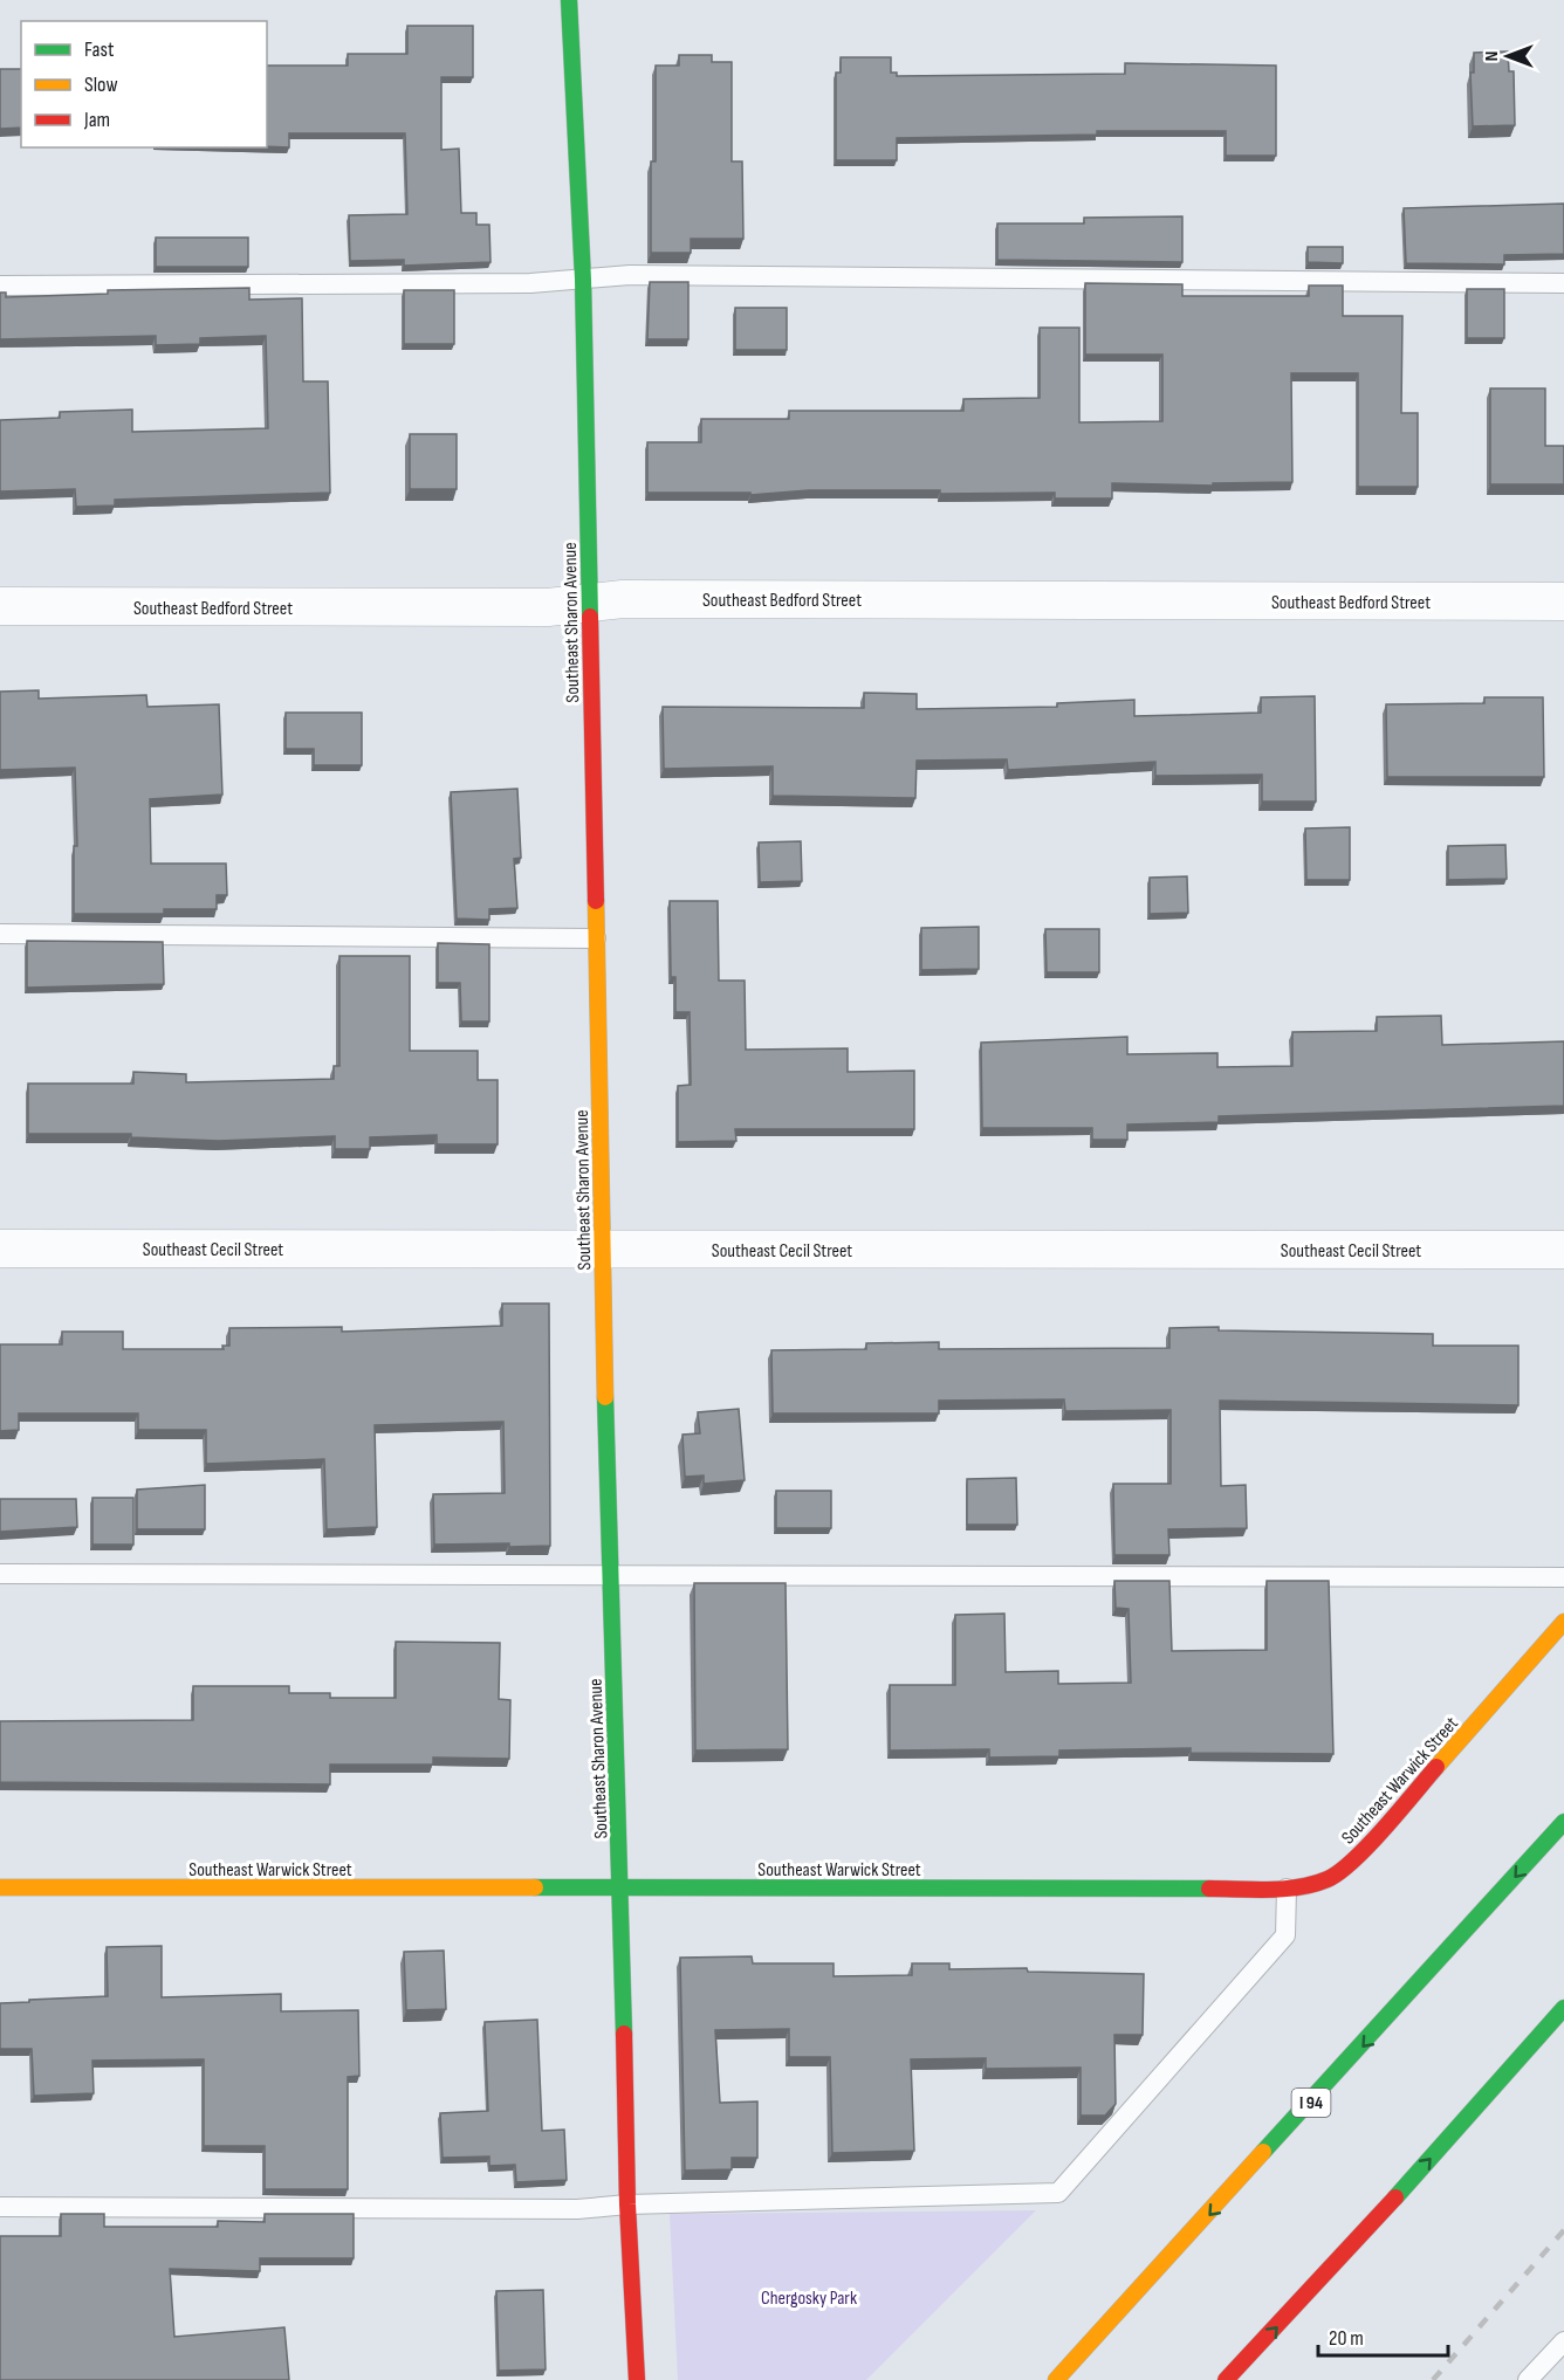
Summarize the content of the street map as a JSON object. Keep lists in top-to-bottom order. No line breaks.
{"streets":{"main road":["Southeast Sharon Avenue","Southeast Warwick Street","I 94"],"street":["Southeast Bedford Street","Southeast Cecil Street"]},"crossings":[["Southeast Bedford Street","Southeast Sharon Avenue"],["Southeast Sharon Avenue","Southeast Cecil Street"],["Southeast Sharon Avenue","Southeast Warwick Street"]],"parks":["Chergosky Park"],"legend":["Fast","Slow","Jam"],"scale_bar":"20 m","north":"left"}
